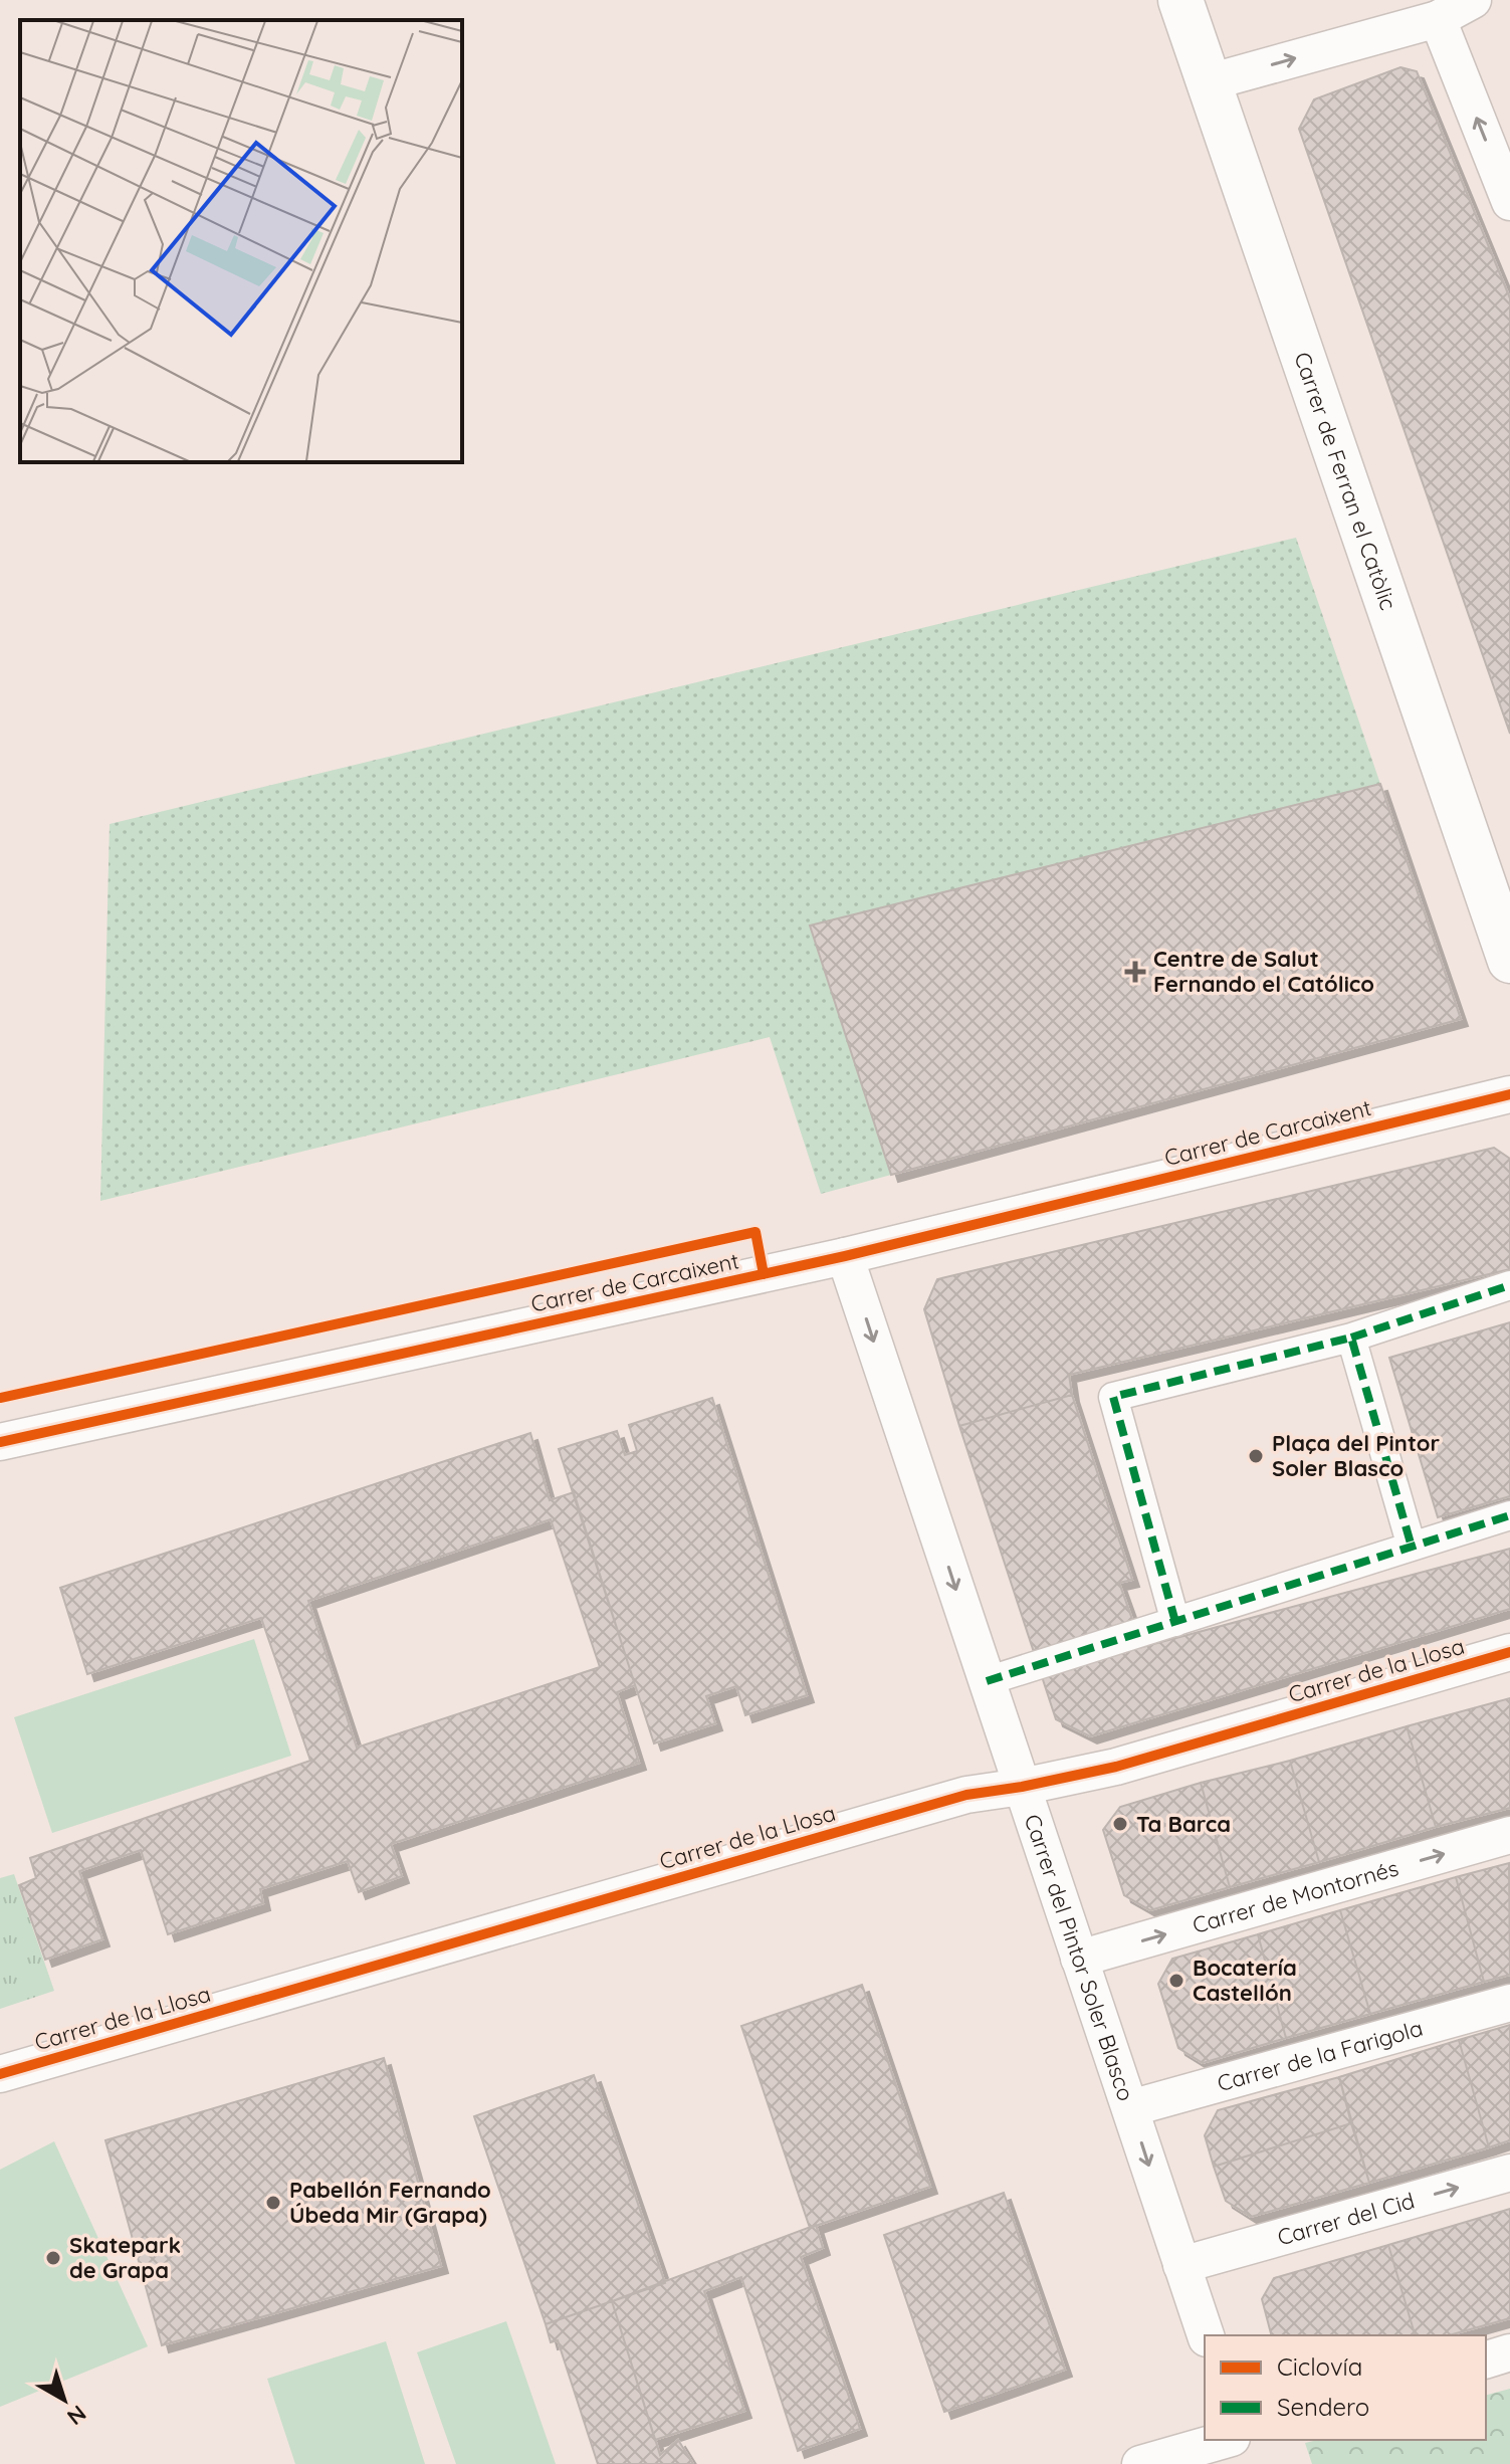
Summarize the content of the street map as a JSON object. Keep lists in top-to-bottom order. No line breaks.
{"streets":{"street":["Carrer de Ferran el Catòlic","Carrer de Carcaixent","Carrer de la Llosa","Carrer de Montornés","Carrer del Pintor Soler Blasco","Carrer de la Farigola","Carrer del Cid"]},"crossings":[["Carrer de Carcaixent","Carrer del Pintor Soler Blasco"],["Carrer de la Llosa","Carrer del Pintor Soler Blasco"],["Carrer de Montornés","Carrer del Pintor Soler Blasco"],["Carrer del Pintor Soler Blasco","Carrer de la Farigola"],["Carrer del Pintor Soler Blasco","Carrer del Cid"]],"one_way":["Carrer del Pintor Soler Blasco","Carrer del Cid"],"places":{"health":["Centre de Salut Fernando el Católico"],"other":["Plaça del Pintor Soler Blasco","Ta Barca","Bocatería Castellón","Pabellón Fernando Úbeda Mir (Grapa)","Skatepark de Grapa"]},"legend":["Ciclovía","Sendero"],"north":"bottom right"}
